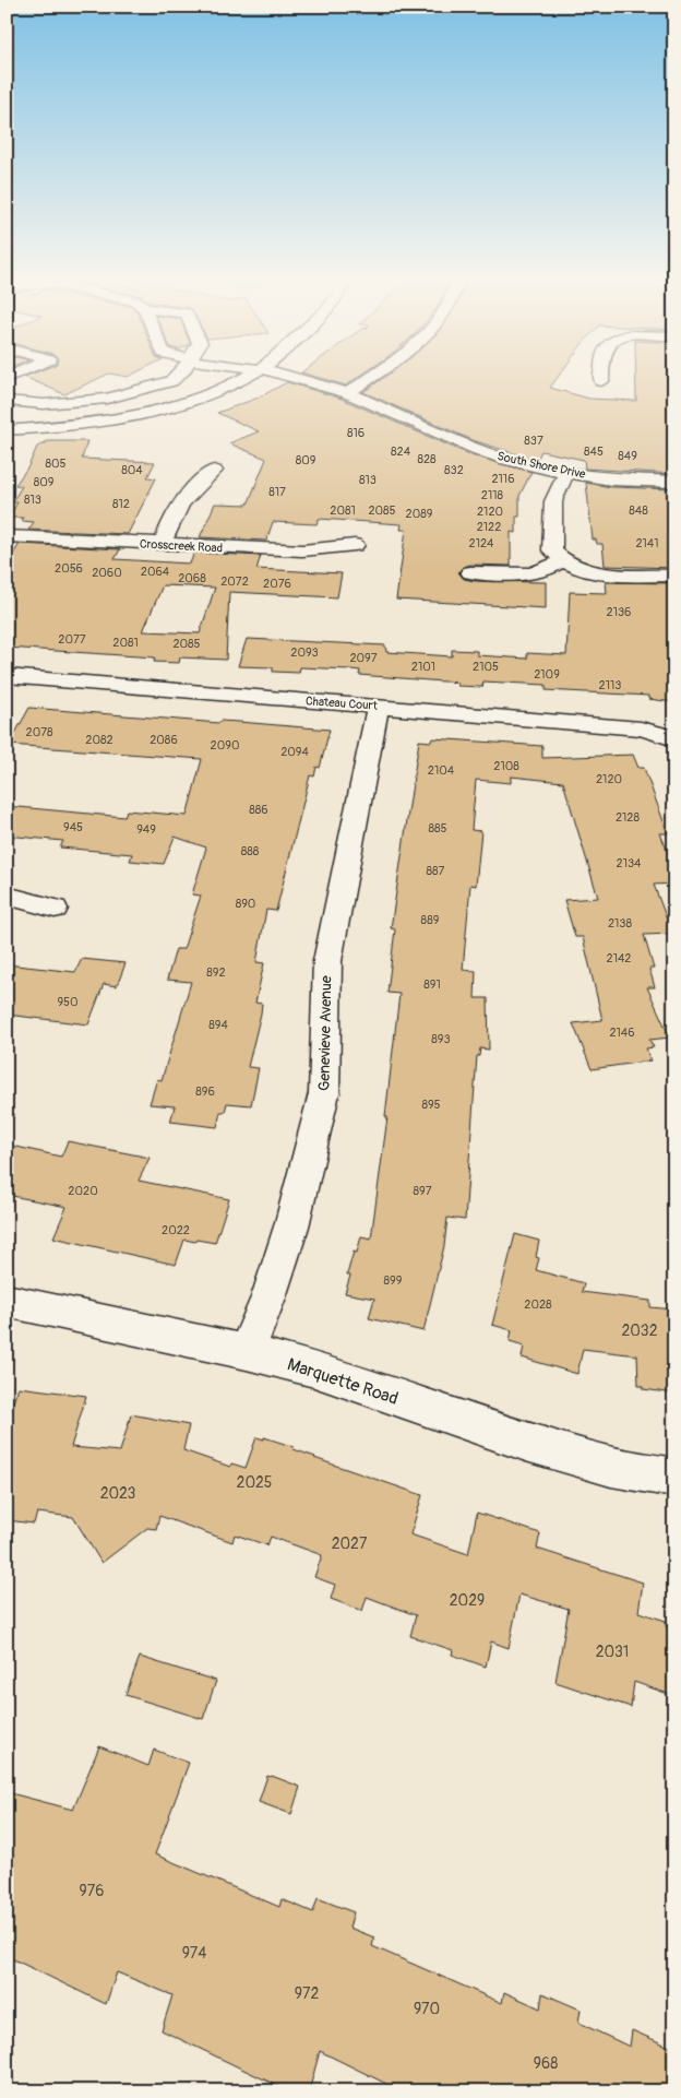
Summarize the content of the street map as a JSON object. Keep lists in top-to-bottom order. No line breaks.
{"streets":{"street":["South Shore Drive","Crosscreek Road","Chateau Court","Genevieve Avenue","Marquette Road"]},"crossings":[["Chateau Court","Genevieve Avenue"],["Genevieve Avenue","Marquette Road"]],"house_numbers":["816","837","824","845","849","828","809","805","804","832","2116","813","809","817","2118","813","812","2081","2085","848","2120","2089","2122","2124","2141","2056","2064","2060","2068","2072","2076","2136","2077","2081","2085","2093","2097","2101","2105","2109","2113","2078","2082","2086","2090","2094","2108","2104","2120","886","2128","945","885","949","888","2134","887","890","889","2138","2142","892","891","950","894","2146","893","896","895","2020","897","2022","899","2028","2032","2025","2023","2027","2029","2031","976","974","972","970","968"]}
